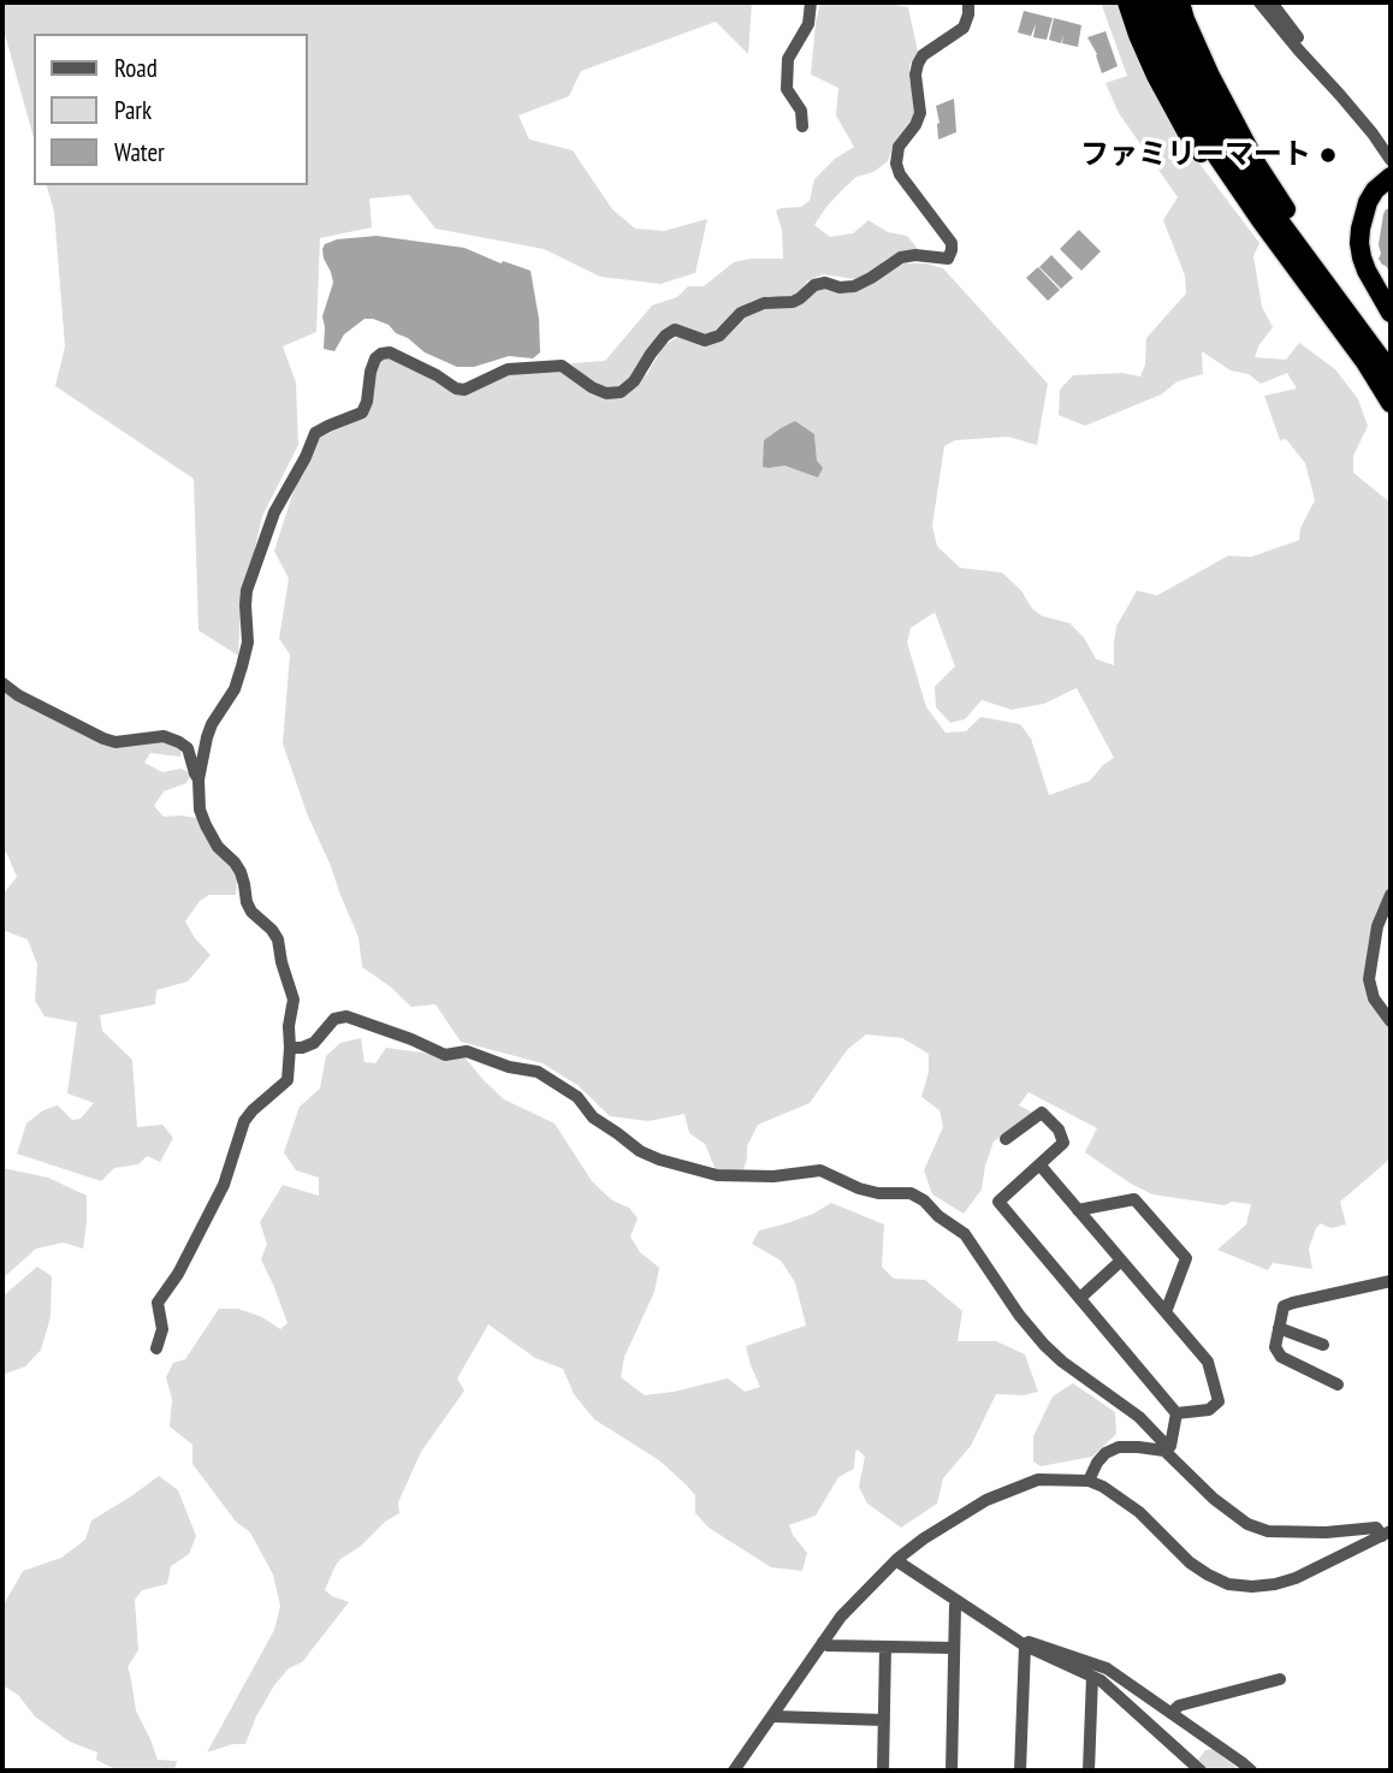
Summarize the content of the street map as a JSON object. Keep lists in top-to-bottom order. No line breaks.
{"places":["ファミリーマート"],"legend":["Road","Park","Water"]}
